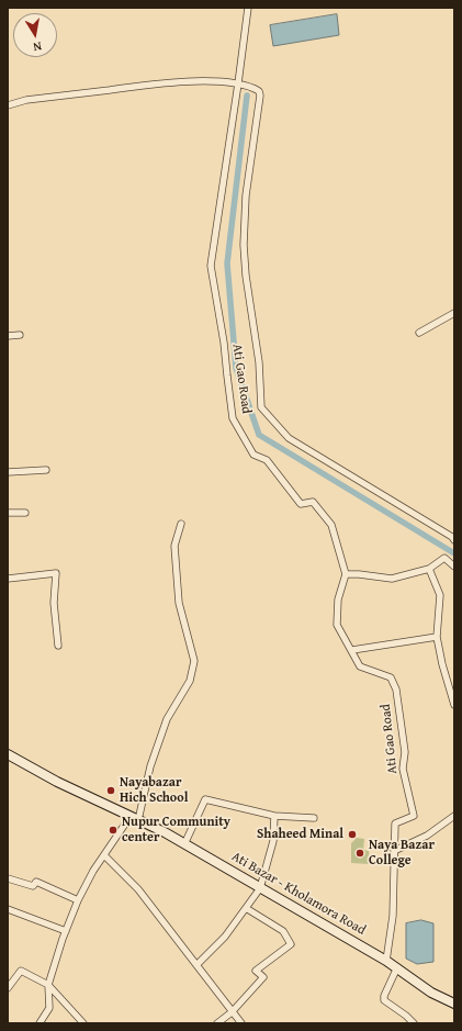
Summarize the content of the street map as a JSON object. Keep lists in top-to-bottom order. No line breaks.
{"streets":{"main road":["Ati Bazar - Kholamora Road"],"street":["Ati Gao Road"]},"places":["Nayabazar Hich School","Nupur Community center","Shaheed Minal","Naya Bazar College"],"north":"bottom"}
